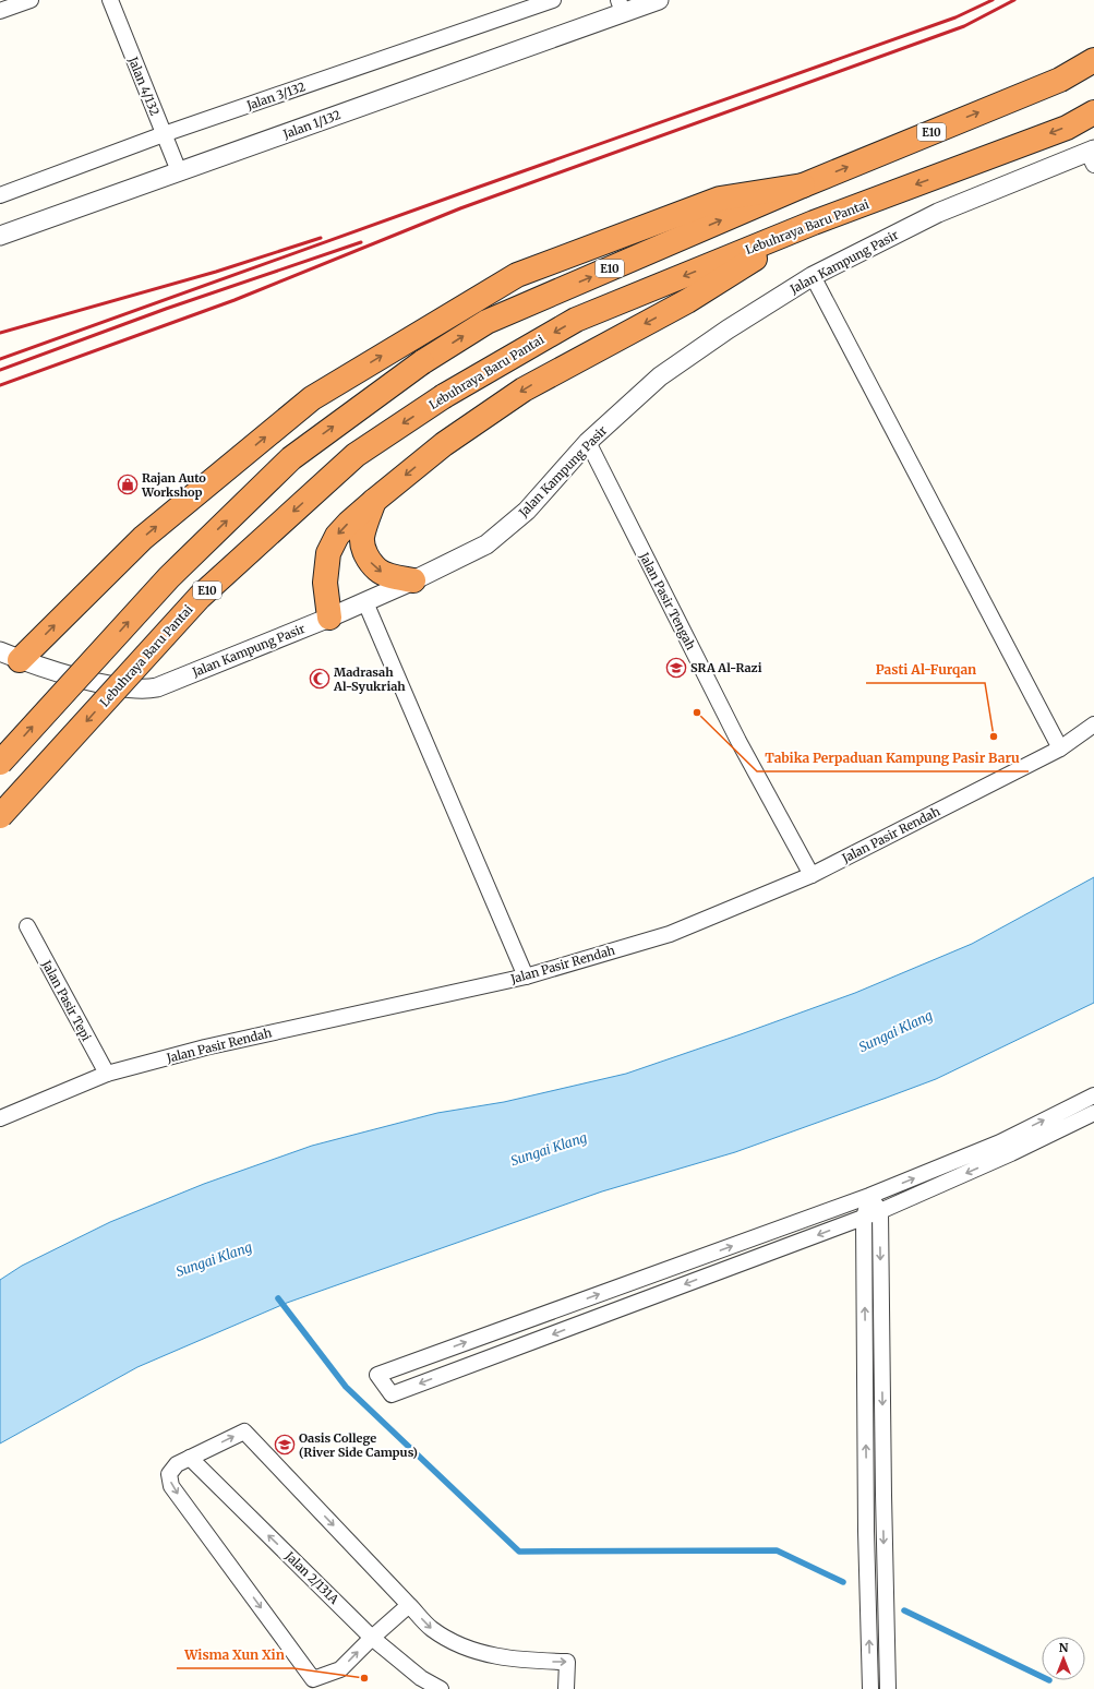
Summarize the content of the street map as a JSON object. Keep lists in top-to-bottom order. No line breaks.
{"streets":{"highway":["E10","Lebuhraya Baru Pantai"],"street":["Jalan 4/132","Jalan 3/132","Jalan 1/132","Jalan Kampung Pasir","Jalan Pasir Tengah","Jalan Pasir Rendah","Jalan Pasir Tepi","Jalan 2/131A"]},"crossings":[["Jalan 4/132","Jalan 3/132"],["Jalan 4/132","Jalan 1/132"],["Jalan Kampung Pasir","Jalan Pasir Tengah"],["Jalan Pasir Tengah","Jalan Pasir Rendah"],["Jalan Pasir Rendah","Jalan Pasir Tepi"]],"one_way":["Jalan 2/131A"],"water":["Sungai Klang"],"places":{"shop":["Rajan Auto Workshop"],"school or university":["SRA Al-Razi","Oasis College (River Side Campus)"],"mosque":["Madrasah Al-Syukriah"],"other":["Tabika Perpaduan Kampung Pasir Baru","Pasti Al-Furqan","Wisma Xun Xin"]},"north":"top"}
